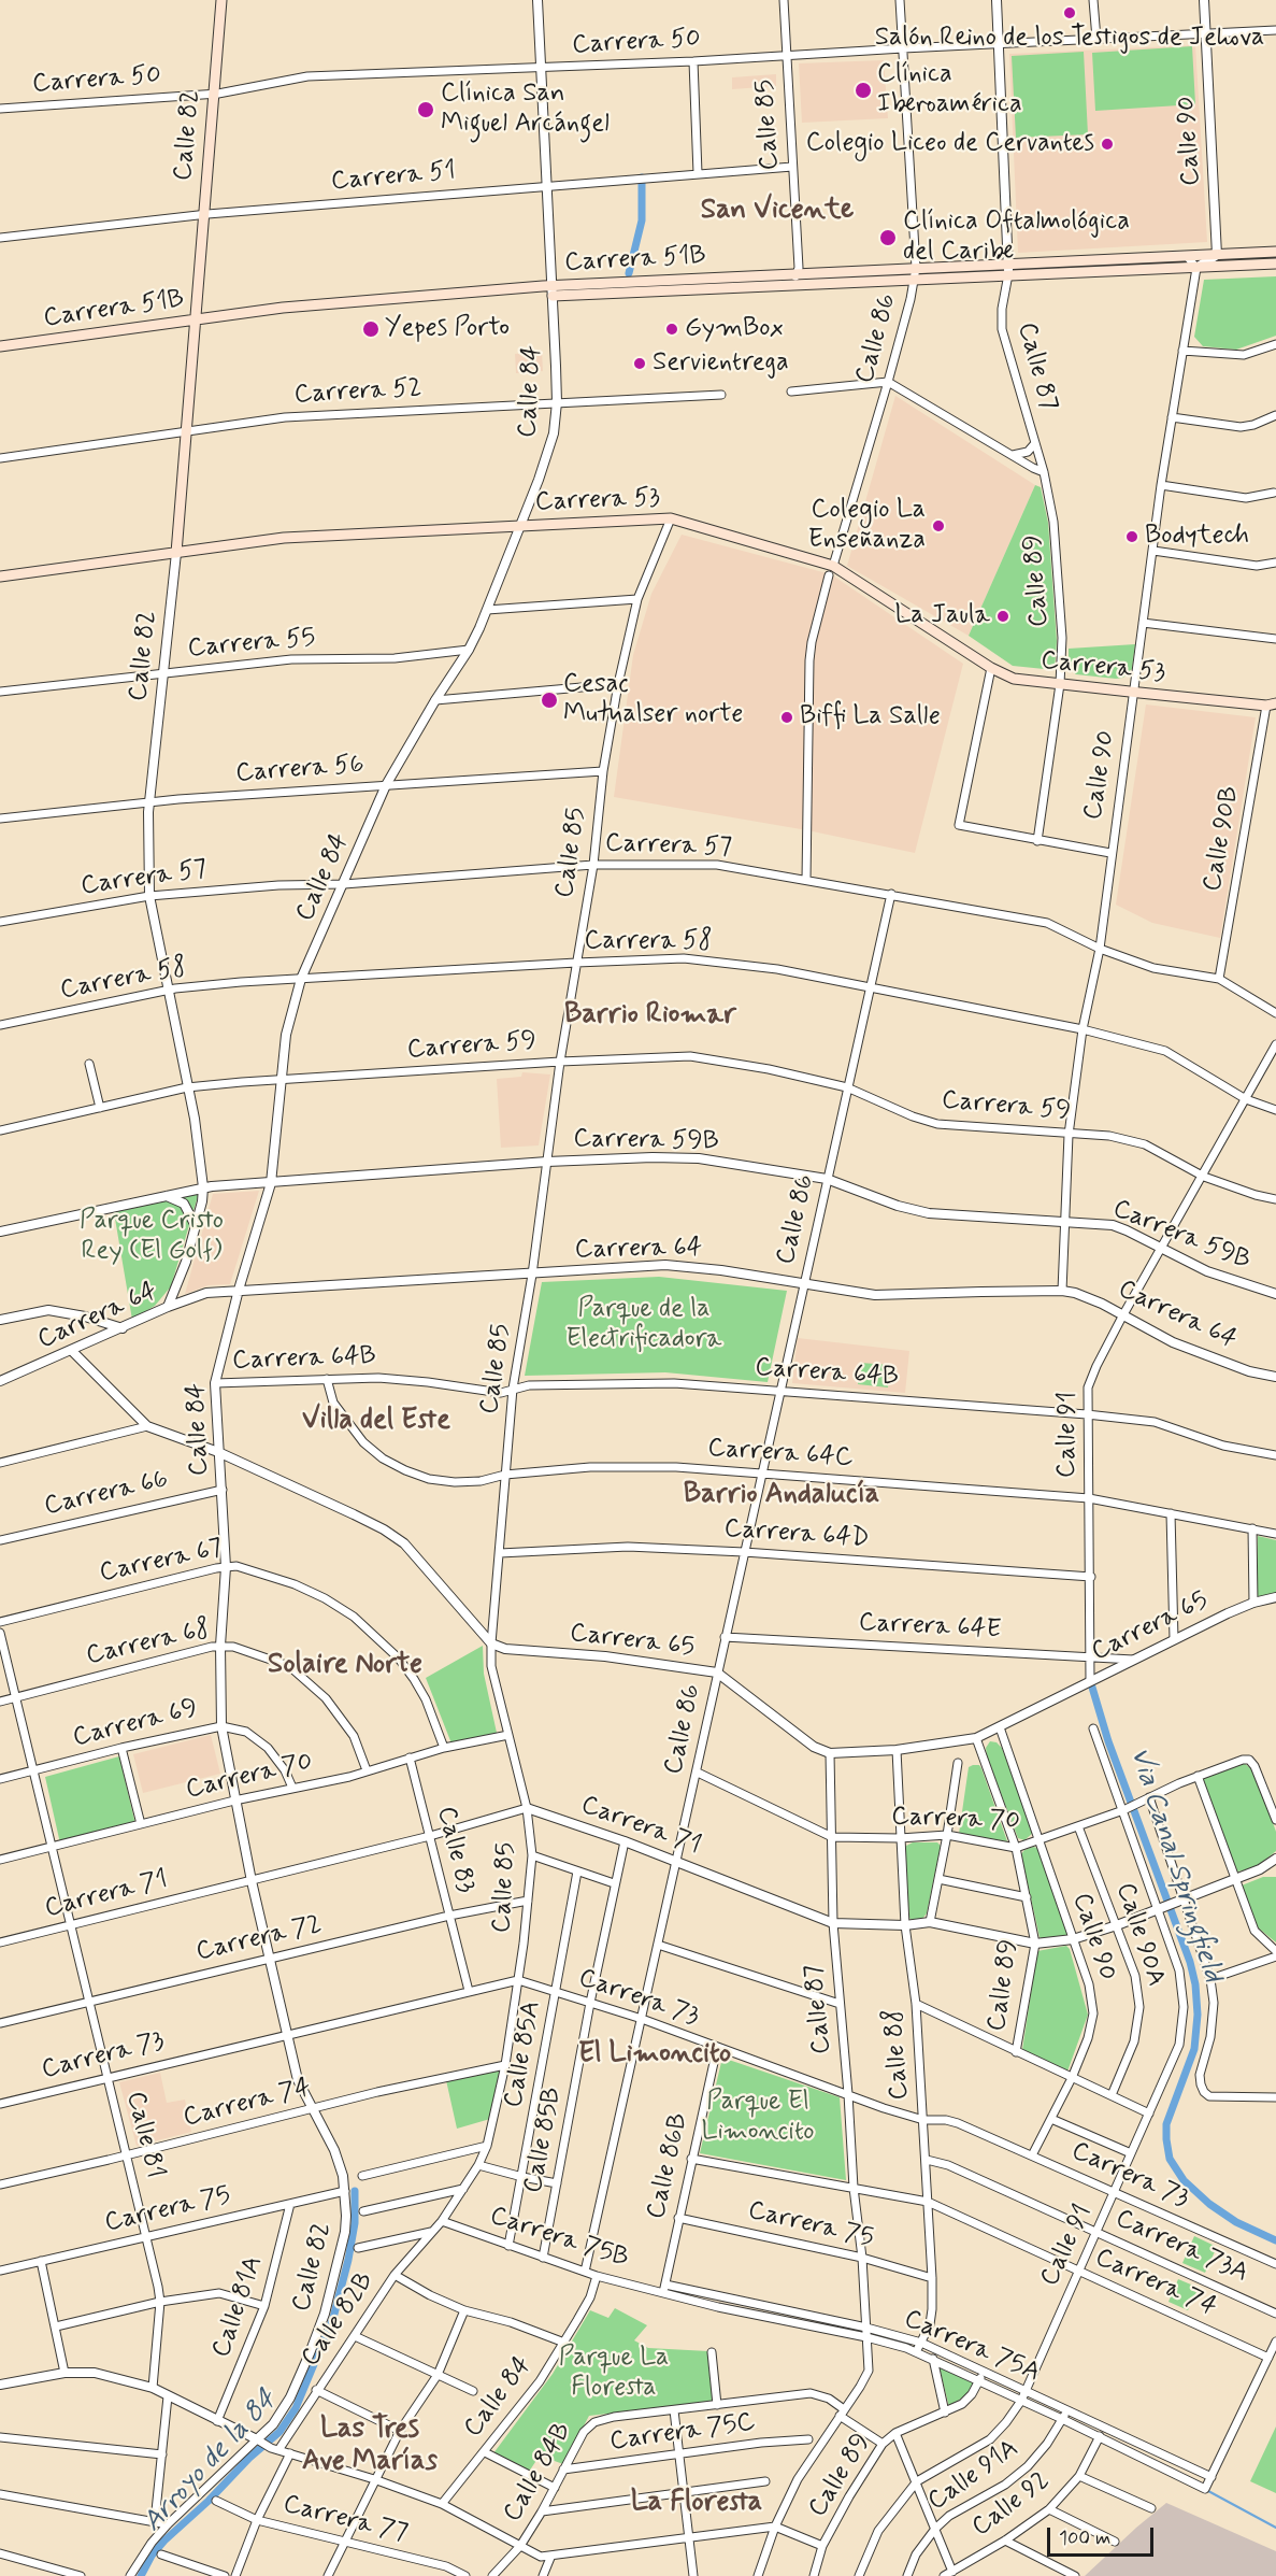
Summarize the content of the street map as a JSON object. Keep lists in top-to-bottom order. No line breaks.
{"streets":{"main road":["Calle 82","Carrera 51B","Carrera 53"],"street":["Carrera 50","Calle 85","Calle 90","Carrera 51","Calle 86","Calle 87","Calle 84","Carrera 52","Calle 89","Carrera 55","Carrera 56","Calle 90B","Carrera 57","Carrera 58","Carrera 59","Carrera 59B","Carrera 64","Carrera 64B","Calle 91","Carrera 64C","Carrera 66","Carrera 64D","Carrera 67","Carrera 64E","Carrera 65","Carrera 68","Carrera 69","Carrera 70","Carrera 71","Calle 83","Calle 90A","Carrera 72","Carrera 73","Calle 85A","Calle 88","Carrera 74","Calle 81","Calle 85B","Calle 86B","Carrera 75","Carrera 75B","Carrera 73A","Calle 81A","Calle 82B","Carrera 75A","Carrera 75C","Calle 84B","Calle 91A","Calle 92","Carrera 77"]},"crossings":[["Carrera 50","Calle 85"],["Carrera 50","Calle 82"],["Carrera 50","Calle 90"],["Carrera 50","Calle 86"],["Carrera 50","Calle 87"],["Carrera 50","Calle 84"],["Calle 85","Carrera 51"],["Calle 85","Carrera 51B"],["Calle 85","Carrera 53"],["Calle 85","Carrera 56"],["Calle 85","Carrera 57"],["Calle 85","Carrera 58"],["Calle 85","Carrera 59"],["Calle 85","Carrera 59B"],["Calle 85","Carrera 64"],["Calle 85","Carrera 64B"],["Calle 85","Carrera 64C"],["Calle 85","Carrera 64D"],["Calle 85","Carrera 65"],["Calle 85","Carrera 70"],["Calle 85","Carrera 71"],["Calle 85","Carrera 72"],["Calle 85","Carrera 73"],["Calle 85","Carrera 74"],["Calle 85","Carrera 75B"],["Calle 85","Calle 82B"],["Calle 82","Carrera 51"],["Calle 82","Carrera 51B"],["Calle 82","Calle 84"],["Calle 82","Carrera 52"],["Calle 82","Carrera 53"],["Calle 82","Carrera 55"],["Calle 82","Carrera 56"],["Calle 82","Carrera 57"],["Calle 82","Carrera 58"],["Calle 82","Carrera 59"],["Calle 82","Carrera 59B"],["Calle 82","Carrera 64"],["Calle 82","Carrera 70"],["Calle 82","Carrera 71"],["Calle 82","Carrera 72"],["Calle 82","Carrera 73"],["Calle 82","Carrera 74"],["Calle 82","Carrera 75"],["Calle 90","Carrera 51B"],["Calle 90","Carrera 53"],["Calle 90","Carrera 57"],["Calle 90","Carrera 58"],["Calle 90","Carrera 59"],["Calle 90","Carrera 59B"],["Calle 90","Carrera 64"],["Calle 90","Carrera 65"],["Calle 90","Carrera 70"],["Calle 90","Carrera 71"],["Calle 90","Carrera 73"],["Carrera 51","Calle 84"],["Carrera 51B","Calle 86"],["Carrera 51B","Calle 87"],["Carrera 51B","Calle 84"],["Calle 86","Carrera 53"],["Calle 86","Carrera 57"],["Calle 86","Carrera 58"],["Calle 86","Carrera 59"],["Calle 86","Carrera 59B"],["Calle 86","Carrera 64"],["Calle 86","Carrera 64B"],["Calle 86","Carrera 64C"],["Calle 86","Carrera 64D"],["Calle 86","Carrera 64E"],["Calle 86","Carrera 65"],["Calle 86","Carrera 70"],["Calle 86","Carrera 71"],["Calle 86","Carrera 73"],["Calle 86","Carrera 75B"],["Calle 87","Calle 89"],["Calle 87","Carrera 65"],["Calle 87","Carrera 70"],["Calle 87","Carrera 71"],["Calle 87","Carrera 73"],["Calle 87","Carrera 74"],["Calle 87","Carrera 75"],["Calle 87","Carrera 75A"],["Calle 84","Carrera 52"],["Calle 84","Carrera 53"],["Calle 84","Carrera 55"],["Calle 84","Carrera 56"],["Calle 84","Carrera 57"],["Calle 84","Carrera 58"],["Calle 84","Carrera 59"],["Calle 84","Carrera 59B"],["Calle 84","Carrera 64"],["Calle 84","Carrera 64B"],["Calle 84","Carrera 66"],["Calle 84","Carrera 67"],["Calle 84","Carrera 68"],["Calle 84","Carrera 69"],["Calle 84","Carrera 70"],["Calle 84","Carrera 75B"],["Carrera 53","Calle 89"],["Carrera 53","Calle 90B"],["Calle 89","Carrera 65"],["Calle 89","Carrera 70"],["Calle 89","Carrera 71"],["Calle 89","Carrera 75A"],["Calle 90B","Carrera 57"],["Carrera 58","Calle 91"],["Carrera 59","Calle 91"],["Carrera 59B","Calle 91"],["Carrera 64","Calle 91"],["Carrera 64B","Calle 91"],["Carrera 64B","Carrera 64C"],["Calle 91","Carrera 64C"],["Calle 91","Carrera 64D"],["Calle 91","Carrera 64E"],["Calle 91","Carrera 65"],["Calle 91","Carrera 70"],["Calle 91","Carrera 71"],["Calle 91","Carrera 73"],["Calle 91","Carrera 74"],["Calle 91","Carrera 73A"],["Calle 91","Carrera 75A"],["Carrera 67","Carrera 70"],["Carrera 64E","Carrera 65"],["Carrera 65","Calle 88"],["Carrera 68","Carrera 70"],["Carrera 68","Calle 81"],["Carrera 69","Carrera 70"],["Carrera 69","Calle 81"],["Carrera 70","Calle 83"],["Carrera 70","Calle 90A"],["Carrera 70","Calle 88"],["Carrera 70","Calle 81"],["Carrera 71","Calle 83"],["Carrera 71","Calle 90A"],["Carrera 71","Calle 88"],["Carrera 71","Calle 81"],["Carrera 71","Calle 85B"],["Calle 83","Carrera 72"],["Calle 83","Carrera 73"],["Carrera 72","Calle 81"],["Carrera 73","Calle 85A"],["Carrera 73","Calle 88"],["Carrera 73","Calle 81"],["Carrera 73","Calle 85B"],["Carrera 73","Calle 86B"],["Calle 85A","Carrera 75B"],["Calle 88","Carrera 74"],["Calle 88","Carrera 75"],["Calle 88","Carrera 73A"],["Calle 88","Carrera 75A"],["Carrera 74","Calle 81"],["Carrera 74","Calle 86B"],["Calle 81","Carrera 75"],["Calle 85B","Carrera 75B"],["Calle 86B","Carrera 75"],["Calle 86B","Carrera 75B"],["Calle 86B","Carrera 75A"],["Carrera 75","Calle 81A"],["Carrera 75B","Calle 82B"],["Carrera 75B","Carrera 75A"],["Carrera 75A","Calle 91A"],["Carrera 75A","Calle 92"],["Carrera 75C","Calle 84B"]],"districts":["San Vicente","Barrio Riomar","Villa del Este","Barrio Andalucía","Solaire Norte","El Limoncito","Las Tres Ave Marías","La Floresta"],"water":["Via Canal Springfield","Arroyo de la 84"],"parks":["Parque Cristo Rey (El Golf)","Parque de la Electrificadora","Parque El Limoncito","Parque La Floresta"],"places":["Salón Reino de los Testigos de Jehova","Clínica Iberoamérica","Clínica San Miguel Arcángel","Colegio Liceo de Cervantes","Clínica Oftalmológica del Caribe","Yepes Porto","GymBox","Servientrega","Colegio La Enseñanza","Bodytech","La Jaula","Cesac Mutualser norte","Biffi La Salle"],"scale_bar":"100 m"}
